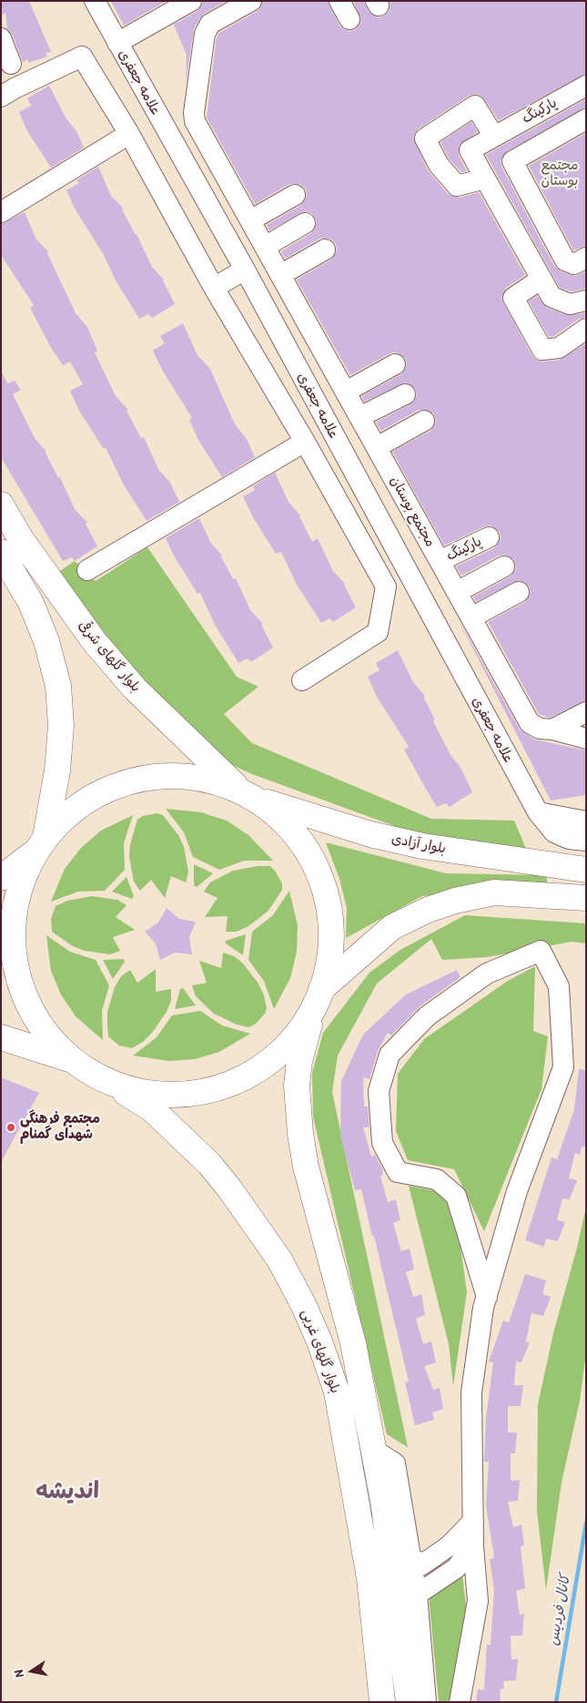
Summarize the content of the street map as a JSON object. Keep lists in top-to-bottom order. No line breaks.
{"streets":{"main road":["بلوار گلهای شرقی","بلوار آزادی","بلوار گلهای غربی"],"street":["علامه جعفری","پارکینگ","مجتمع بوستان"]},"crossings":[["پارکینگ","مجتمع بوستان"],["بلوار گلهای شرقی","بلوار آزادی"],["بلوار گلهای شرقی","بلوار گلهای غربی"],["بلوار آزادی","بلوار گلهای غربی"]],"districts":["اندیشه"],"water":["کانال فردیس"],"parks":["مجتمع بوستان"],"places":["مجتمع فرهنگی شهدای گمنام"],"north":"left"}
